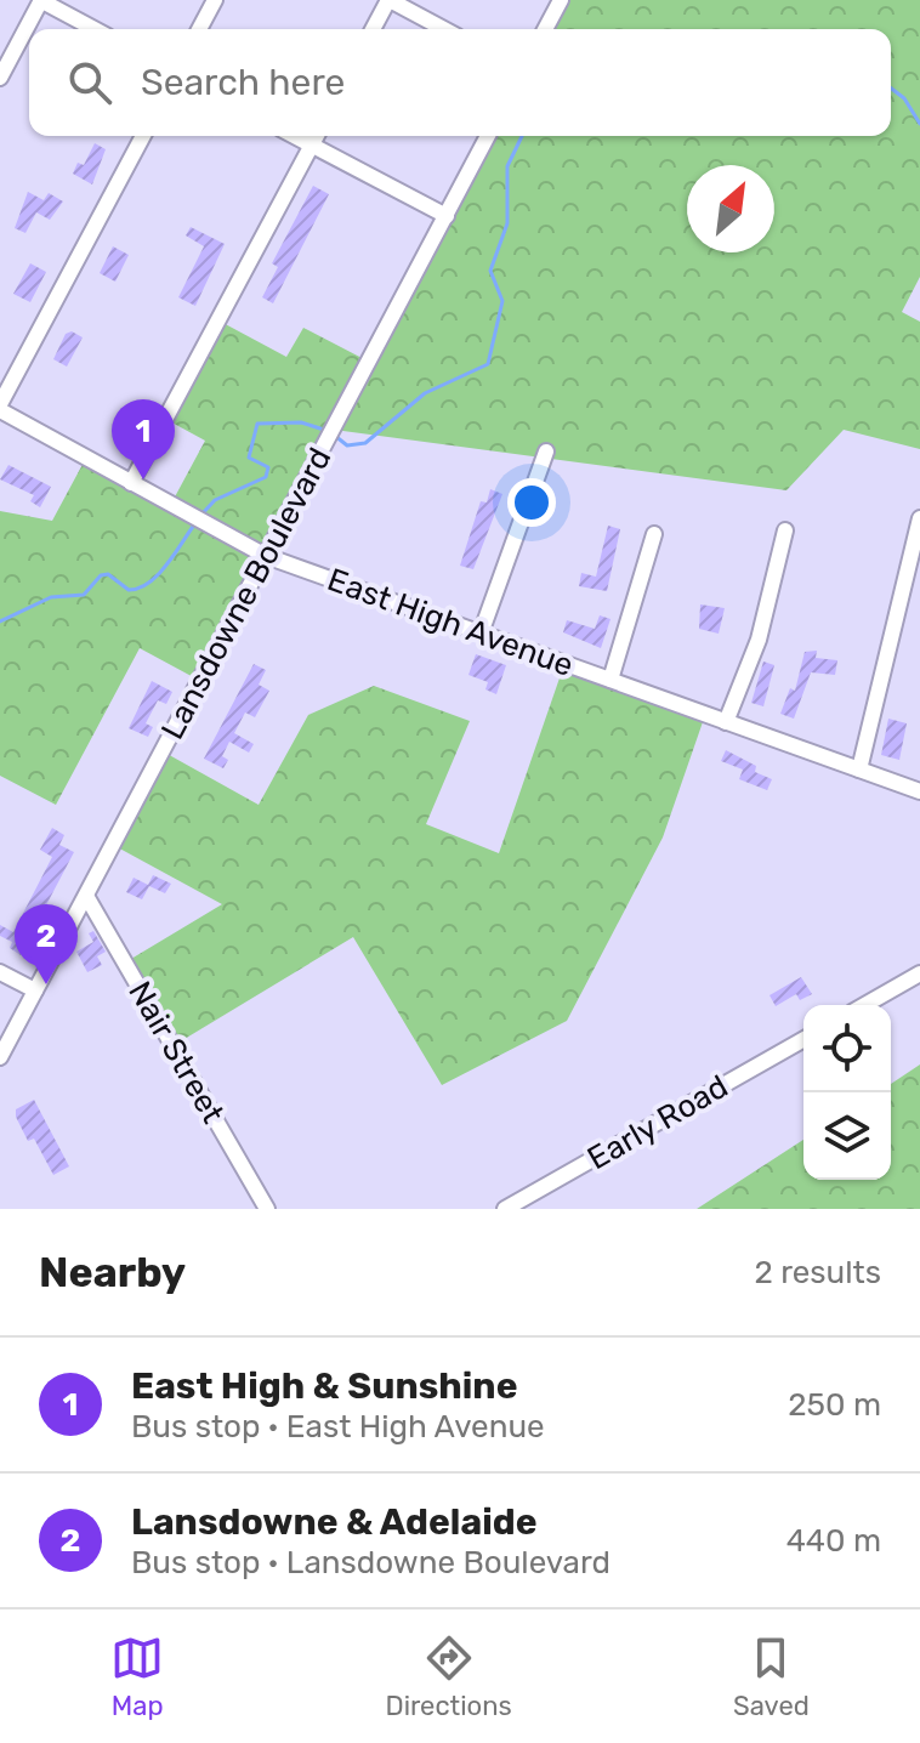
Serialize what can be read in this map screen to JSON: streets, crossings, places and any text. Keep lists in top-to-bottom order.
{
  "streets": {
    "street": [
      "Lansdowne Boulevard",
      "East High Avenue",
      "Nair Street",
      "Early Road"
    ]
  },
  "crossings": [
    ["Lansdowne Boulevard", "East High Avenue"],
    ["Lansdowne Boulevard", "Nair Street"]
  ],
  "north": "top right",
  "page": {
    "search": "Search here",
    "pins": ["1", "2"],
    "heading": ["Nearby", "2 results"],
    "list": [
      {
        "mark": "1",
        "name": "East High & Sunshine",
        "note": "Bus stop · East High Avenue",
        "value": "250 m"
      },
      {
        "mark": "2",
        "name": "Lansdowne & Adelaide",
        "note": "Bus stop · Lansdowne Boulevard",
        "value": "440 m"
      }
    ],
    "nav": ["Map", "Directions", "Saved"]
  }
}
